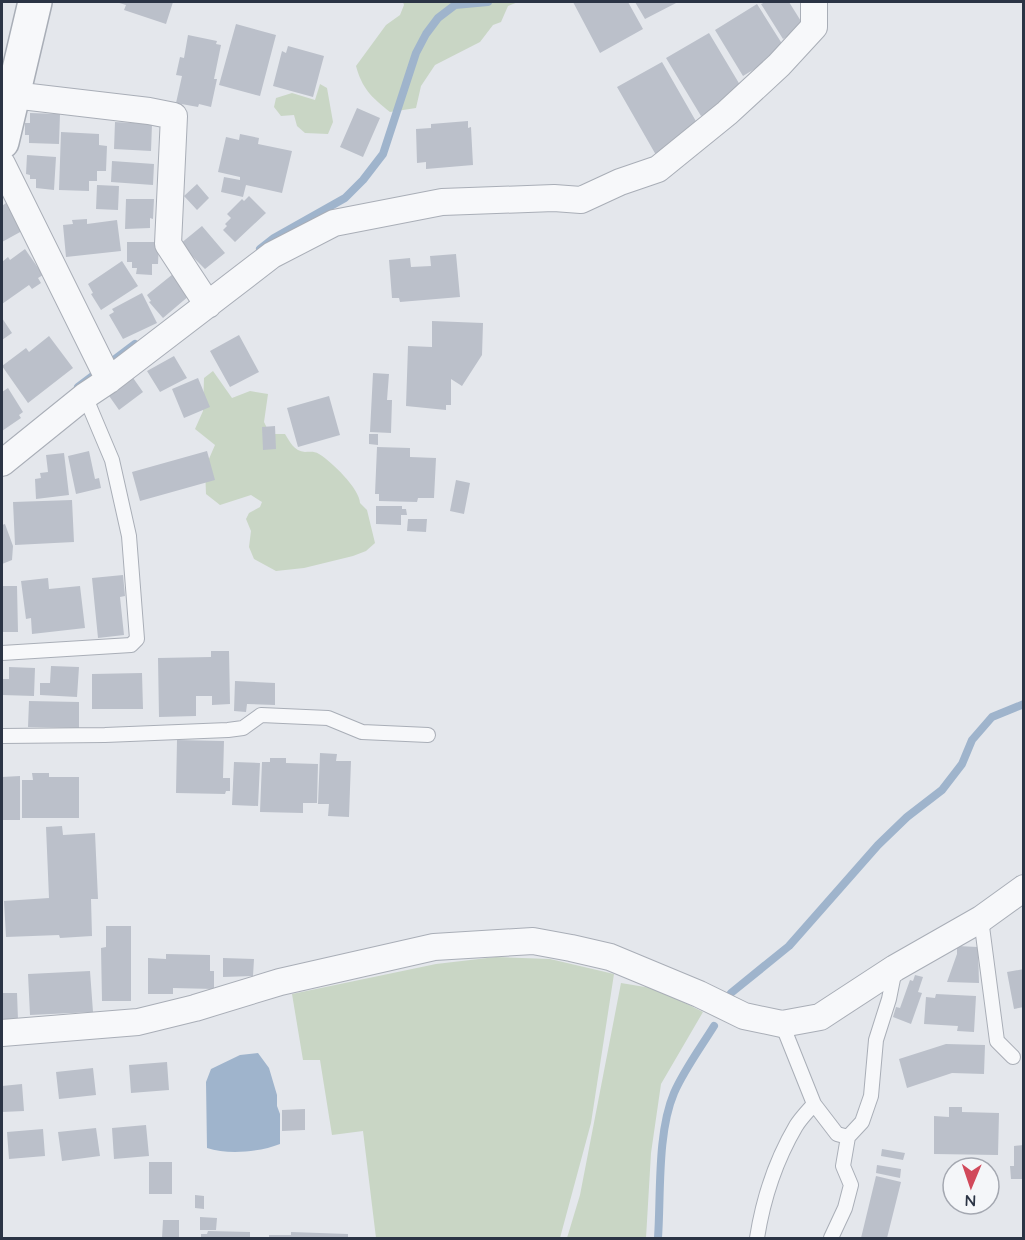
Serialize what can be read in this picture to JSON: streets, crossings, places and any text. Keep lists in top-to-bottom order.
{
  "north": "bottom"
}
